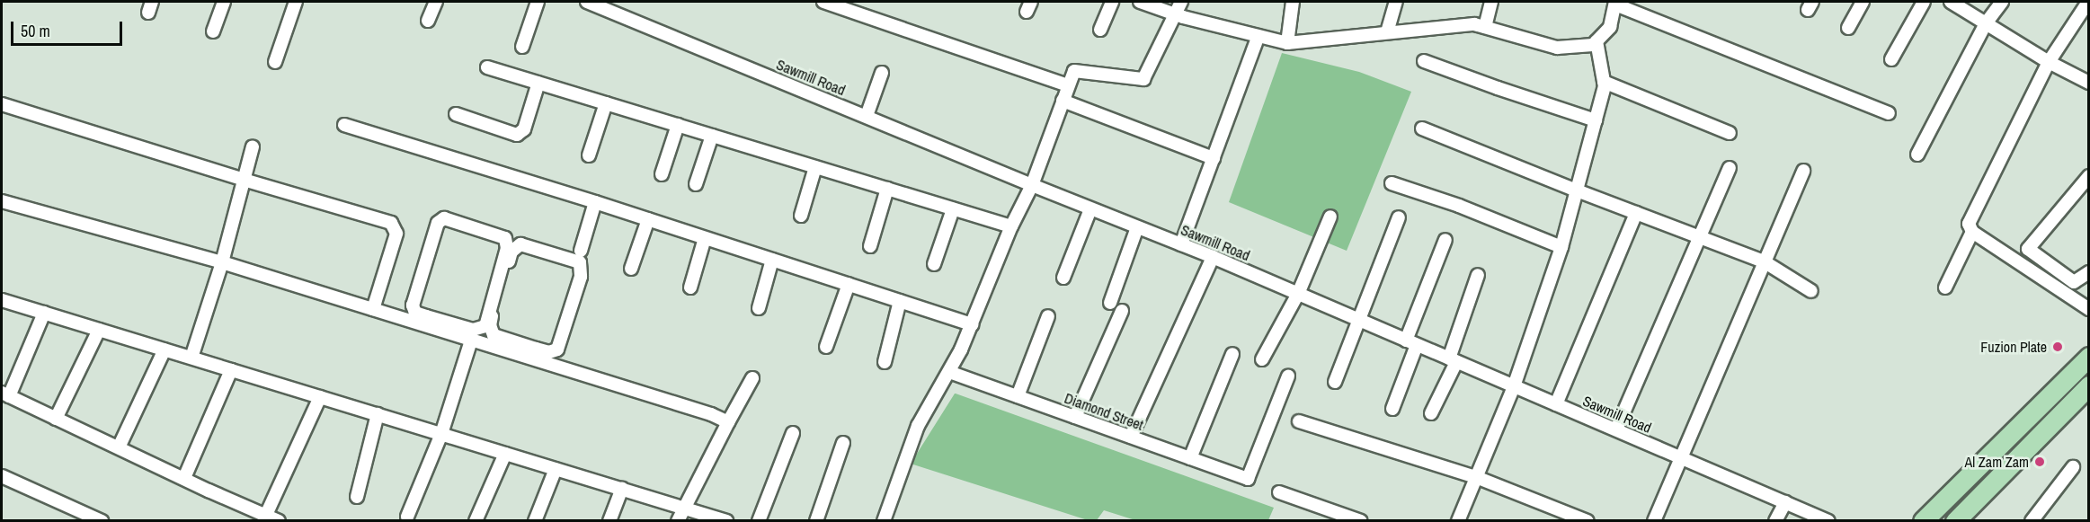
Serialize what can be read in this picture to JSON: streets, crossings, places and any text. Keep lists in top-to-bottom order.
{
  "streets": {
    "street": ["Sawmill Road", "Diamond Street"]
  },
  "places": ["Fuzion Plate", "Al Zam Zam"],
  "scale_bar": "50 m"
}
